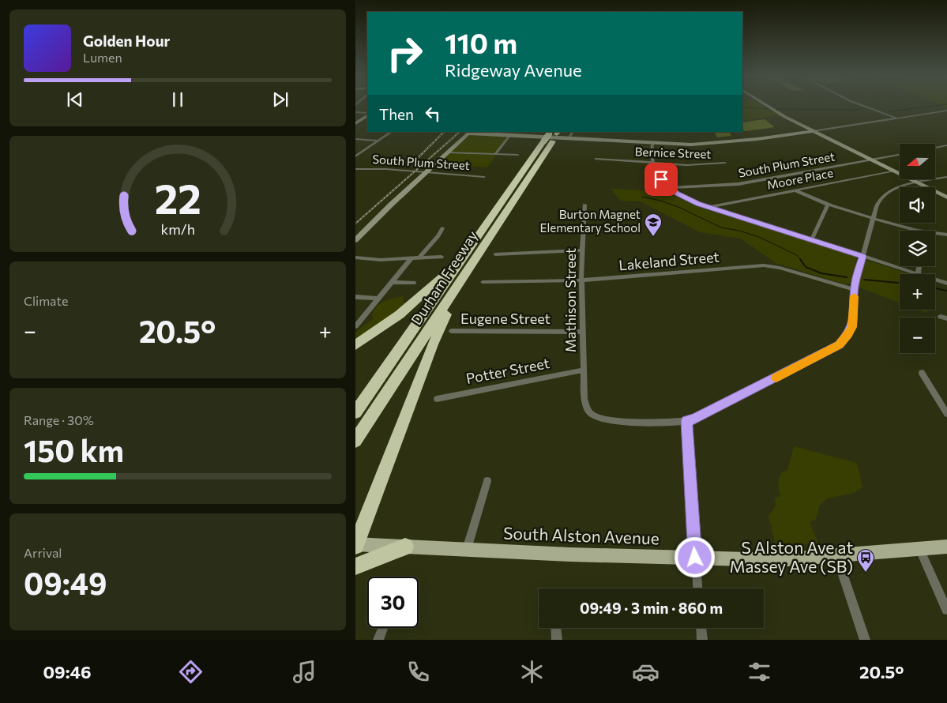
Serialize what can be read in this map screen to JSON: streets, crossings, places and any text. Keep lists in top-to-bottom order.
{
  "streets": {
    "highway": ["Durham Freeway"],
    "main road": ["South Alston Avenue"],
    "street": [
      "Bernice Street",
      "South Plum Street",
      "Moore Place",
      "Lakeland Street",
      "Mathison Street",
      "Eugene Street",
      "Potter Street"
    ]
  },
  "crossings": [
    ["Lakeland Street", "Mathison Street"],
    ["Mathison Street", "Eugene Street"],
    ["Mathison Street", "Potter Street"]
  ],
  "places": {
    "school or university": ["Burton Magnet Elementary School"],
    "bus stop": ["S Alston Ave at Massey Ave (SB)"]
  },
  "north": "left",
  "page": {
    "turn": ["110 m", "Ridgeway Avenue"],
    "song": ["Golden Hour", "Lumen"],
    "then": "Then",
    "map_buttons": ["+", "−"],
    "tile": [
      "Climate",
      ["Range · 30%", "150 km"],
      ["Arrival", "09:49"]
    ],
    "heat": ["−", "20.5°", "+"],
    "limit": "30",
    "trip": "09:49 · 3 min · 860 m",
    "tabs": ["09:46", "20.5°"],
    "gauge": ["22", "km/h"]
  }
}
